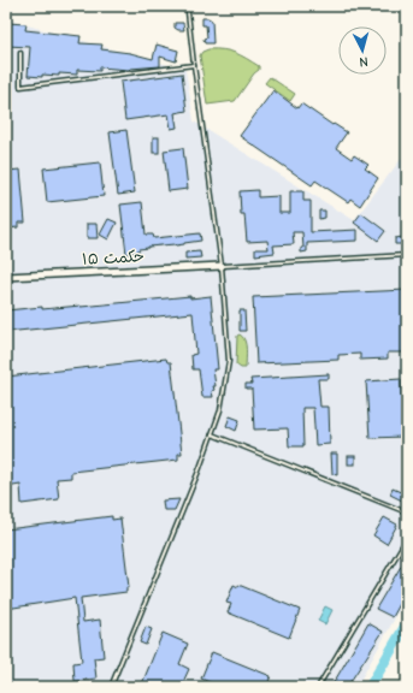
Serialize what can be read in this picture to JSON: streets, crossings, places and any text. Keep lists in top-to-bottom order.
{
  "streets": {
    "street": ["حکمت ۱۵"]
  },
  "north": "bottom"
}
